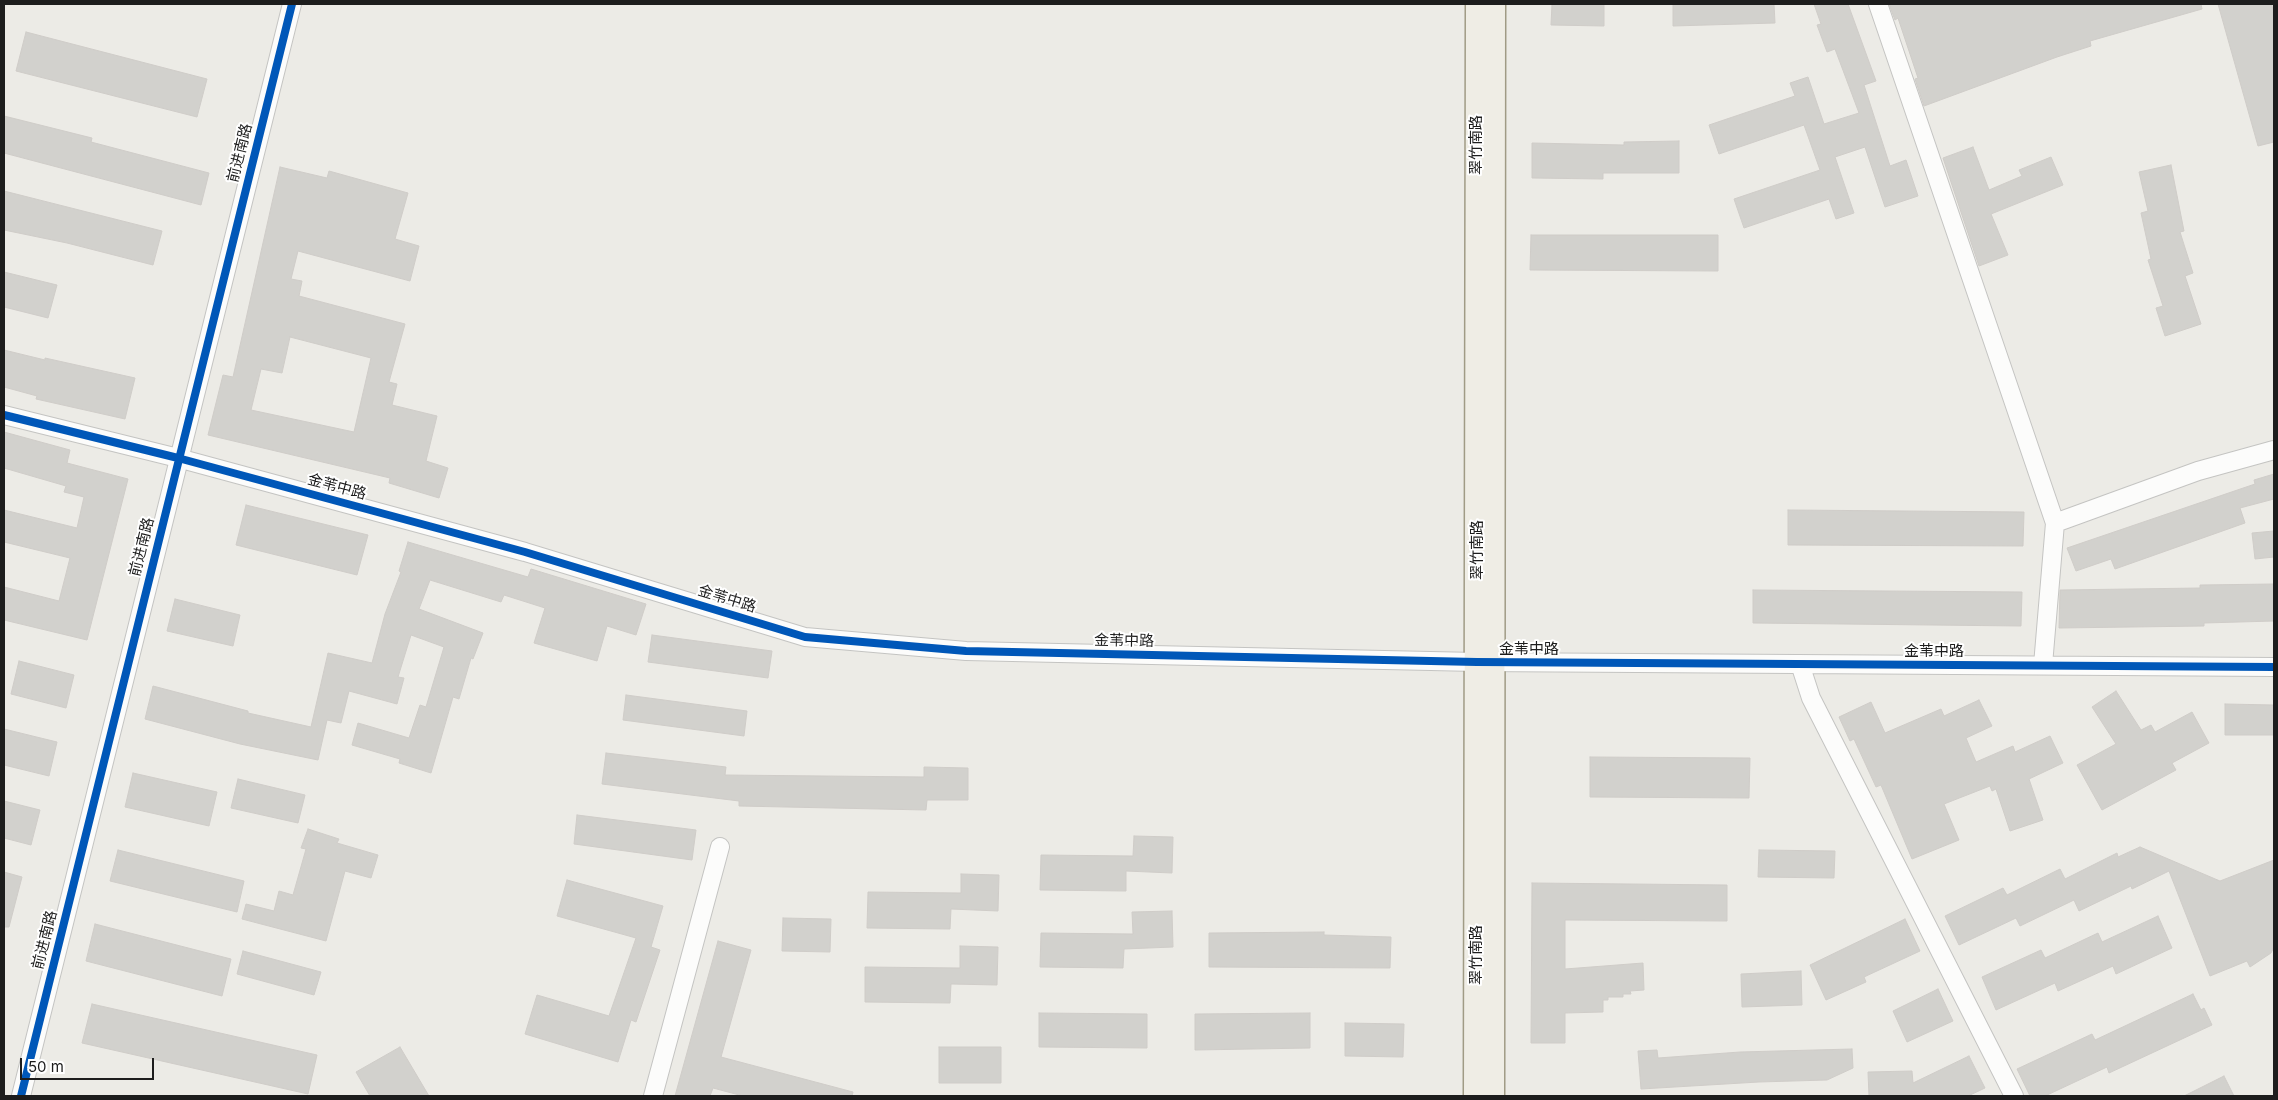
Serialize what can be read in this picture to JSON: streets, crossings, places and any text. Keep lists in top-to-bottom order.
{
  "streets": {
    "main road": ["翠竹南路"],
    "street": ["前进南路", "金苇中路"]
  },
  "crossings": [
    ["翠竹南路", "金苇中路"],
    ["前进南路", "金苇中路"]
  ],
  "scale_bar": "50 m"
}
